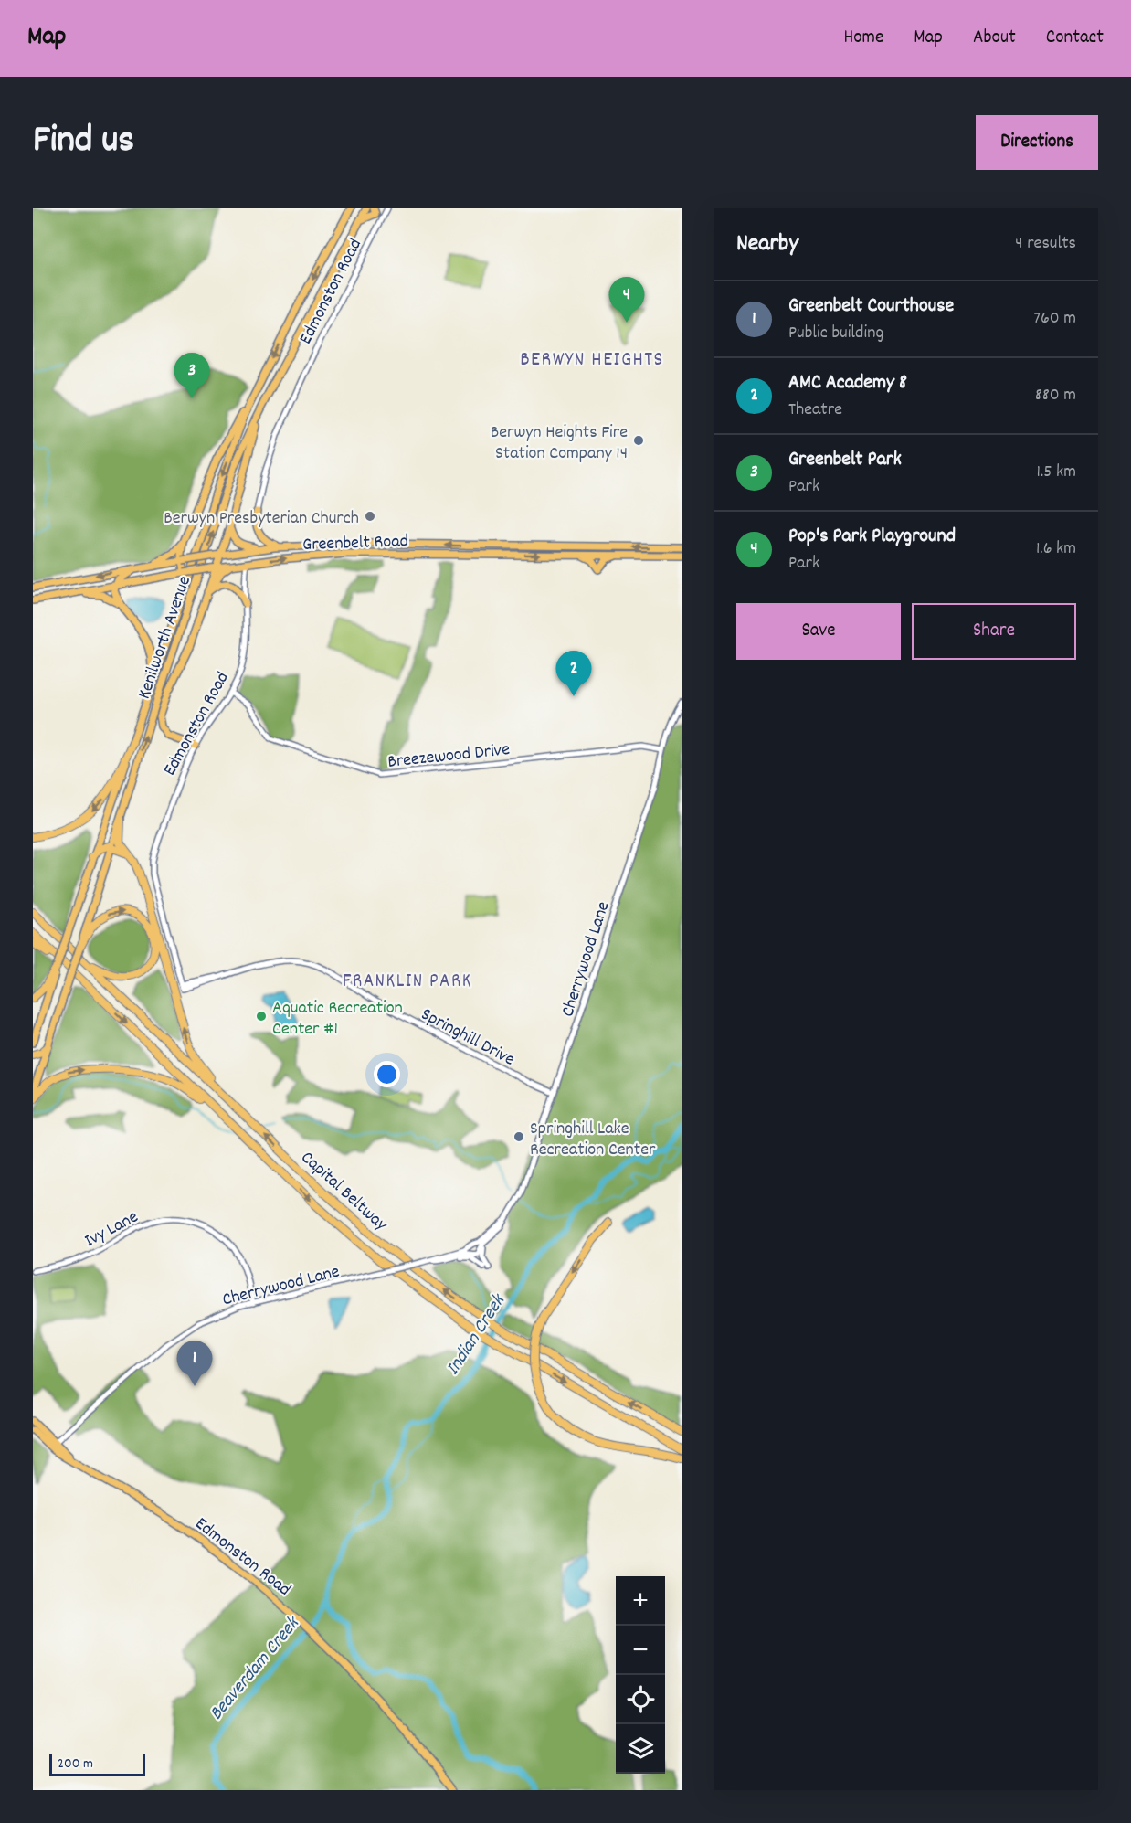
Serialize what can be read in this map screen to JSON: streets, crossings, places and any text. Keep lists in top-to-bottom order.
{
  "streets": {
    "highway": ["Capital Beltway"],
    "main road": ["Edmonston Road", "Greenbelt Road", "Kenilworth Avenue"],
    "street": [
      "Breezewood Drive",
      "Cherrywood Lane",
      "Springhill Drive",
      "Ivy Lane"
    ]
  },
  "crossings": [
    ["Edmonston Road", "Greenbelt Road"],
    ["Edmonston Road", "Breezewood Drive"],
    ["Edmonston Road", "Cherrywood Lane"],
    ["Edmonston Road", "Springhill Drive"],
    ["Breezewood Drive", "Cherrywood Lane"],
    ["Cherrywood Lane", "Springhill Drive"],
    ["Cherrywood Lane", "Ivy Lane"]
  ],
  "districts": ["BERWYN HEIGHTS", "FRANKLIN PARK"],
  "water": ["Indian Creek", "Beaverdam Creek"],
  "places": [
    "Berwyn Heights Fire Station Company 14",
    "Berwyn Presbyterian Church",
    "Aquatic Recreation Center #1",
    "Springhill Lake Recreation Center"
  ],
  "scale_bar": "200 m",
  "page": {
    "header": "Map",
    "nav": [
      "Home",
      "Map",
      "About",
      "Contact"
    ],
    "title": "Find us",
    "buttons": [
      "Directions",
      ["Save", "Share"]
    ],
    "heading": ["Nearby", "4 results"],
    "pins": [
      "4",
      "3",
      "2",
      "1"
    ],
    "list": [
      {
        "mark": "1",
        "name": "Greenbelt Courthouse",
        "note": "Public building",
        "value": "760 m"
      },
      {
        "mark": "2",
        "name": "AMC Academy 8",
        "note": "Theatre",
        "value": "880 m"
      },
      {
        "mark": "3",
        "name": "Greenbelt Park",
        "note": "Park",
        "value": "1.5 km"
      },
      {
        "mark": "4",
        "name": "Pop's Park Playground",
        "note": "Park",
        "value": "1.6 km"
      }
    ],
    "map_buttons": ["+", "−"],
    "scale": "200 m"
  }
}
